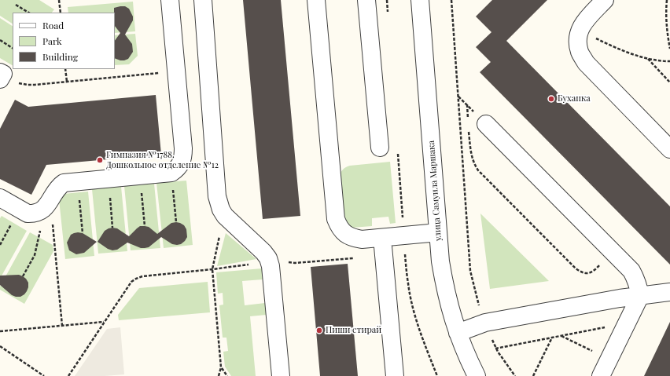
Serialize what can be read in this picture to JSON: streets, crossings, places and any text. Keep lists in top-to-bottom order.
{
  "streets": {
    "street": ["улица Самуила Маршака"]
  },
  "places": ["Буханка", "Гимназия №1788. Дошкольное отделение №12", "Пиши стирай"],
  "legend": ["Road", "Park", "Building"]
}
